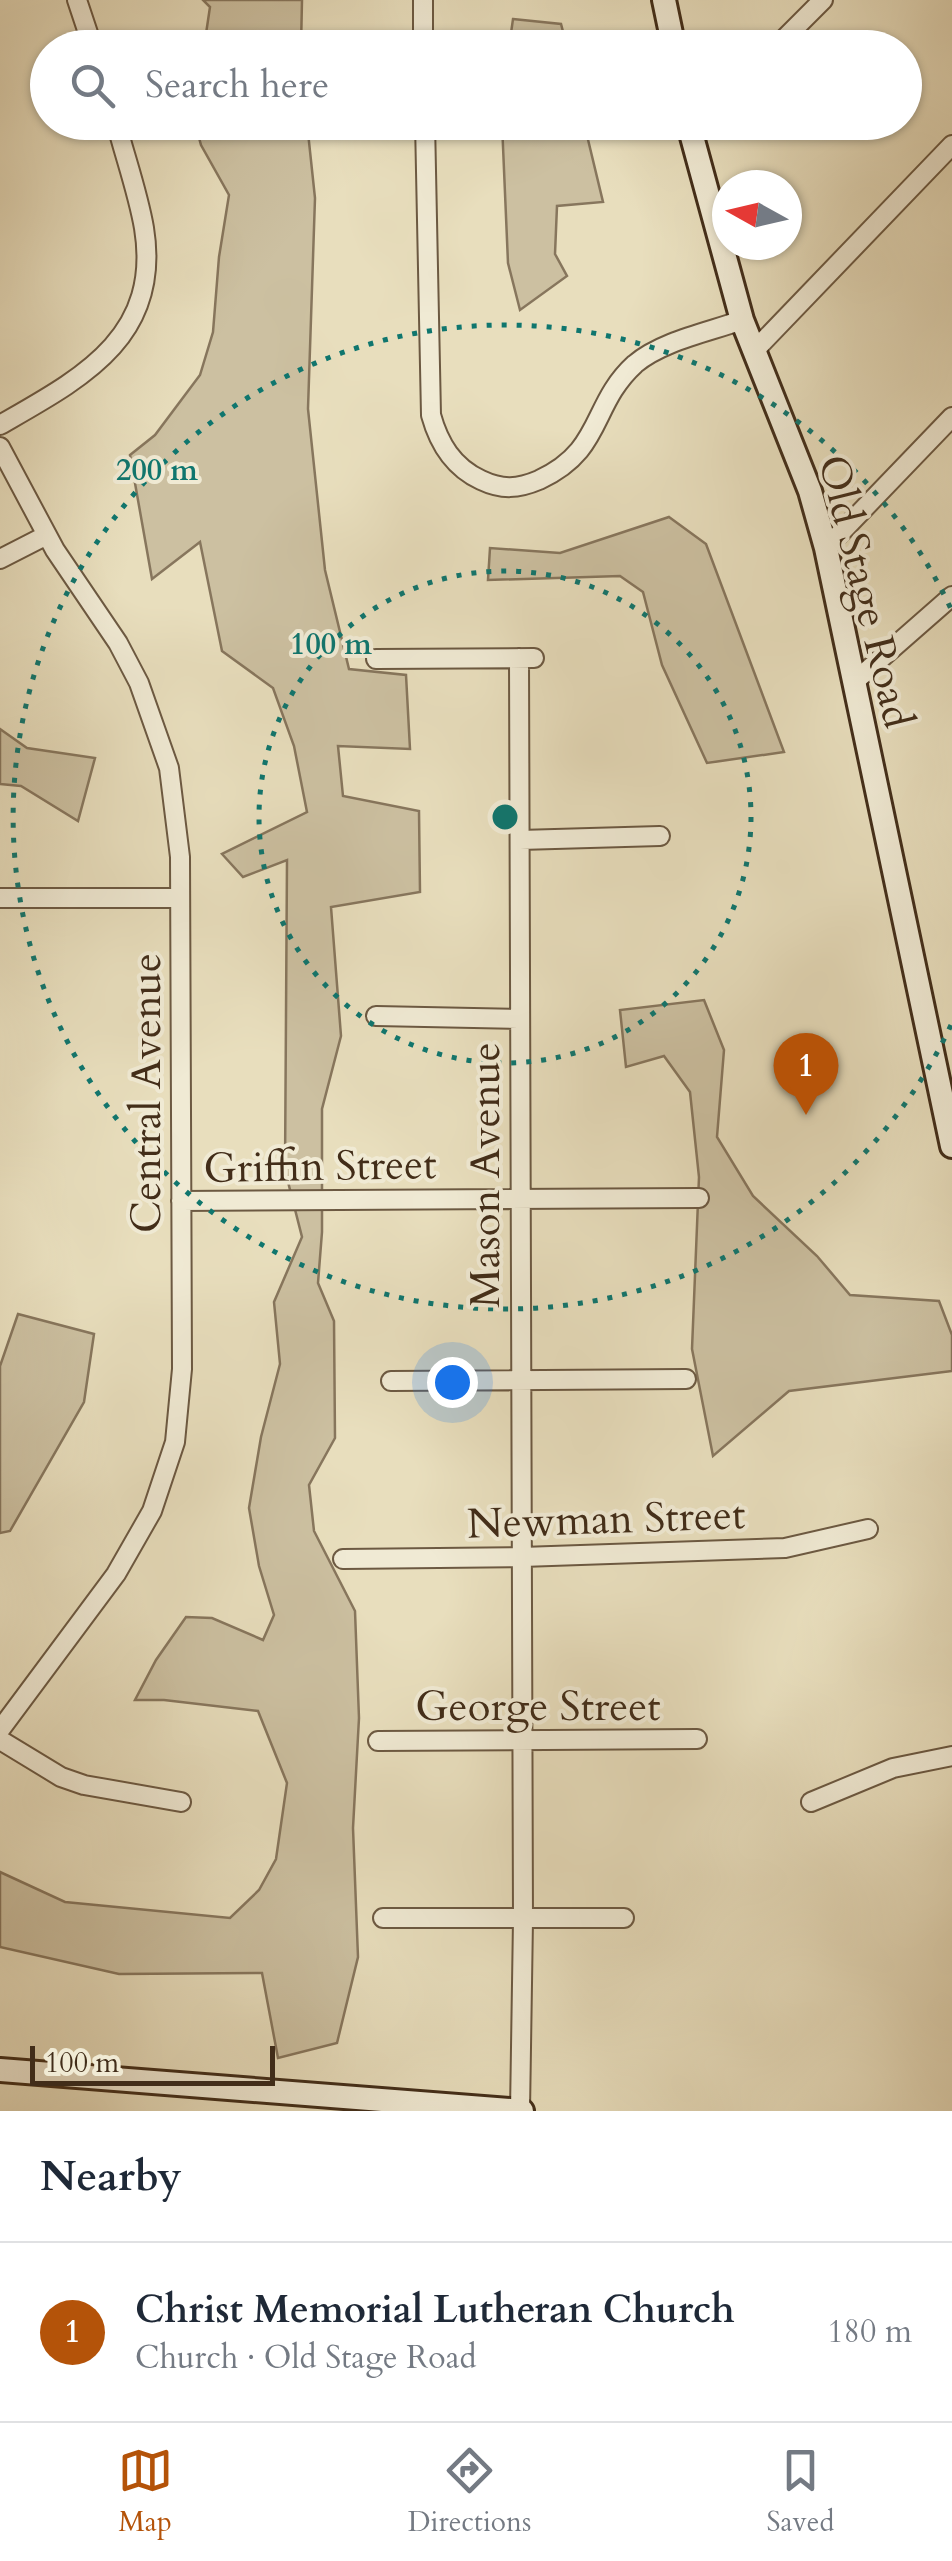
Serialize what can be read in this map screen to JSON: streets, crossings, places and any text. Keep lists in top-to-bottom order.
{
  "streets": {
    "street": [
      "Old Stage Road",
      "Central Avenue",
      "Griffin Street",
      "Mason Avenue",
      "Newman Street",
      "George Street"
    ]
  },
  "crossings": [
    ["Central Avenue", "Griffin Street"],
    ["Griffin Street", "Mason Avenue"],
    ["Mason Avenue", "Newman Street"],
    ["Mason Avenue", "George Street"]
  ],
  "scale_bar": "100 m",
  "north": "left",
  "page": {
    "search": "Search here",
    "pins": "1",
    "scale": "100 m",
    "heading": "Nearby",
    "list": [
      {
        "mark": "1",
        "name": "Christ Memorial Lutheran Church",
        "note": "Church · Old Stage Road",
        "value": "180 m"
      }
    ],
    "nav": ["Map", "Directions", "Saved"]
  },
  "rings": ["200 m", "100 m"]
}
